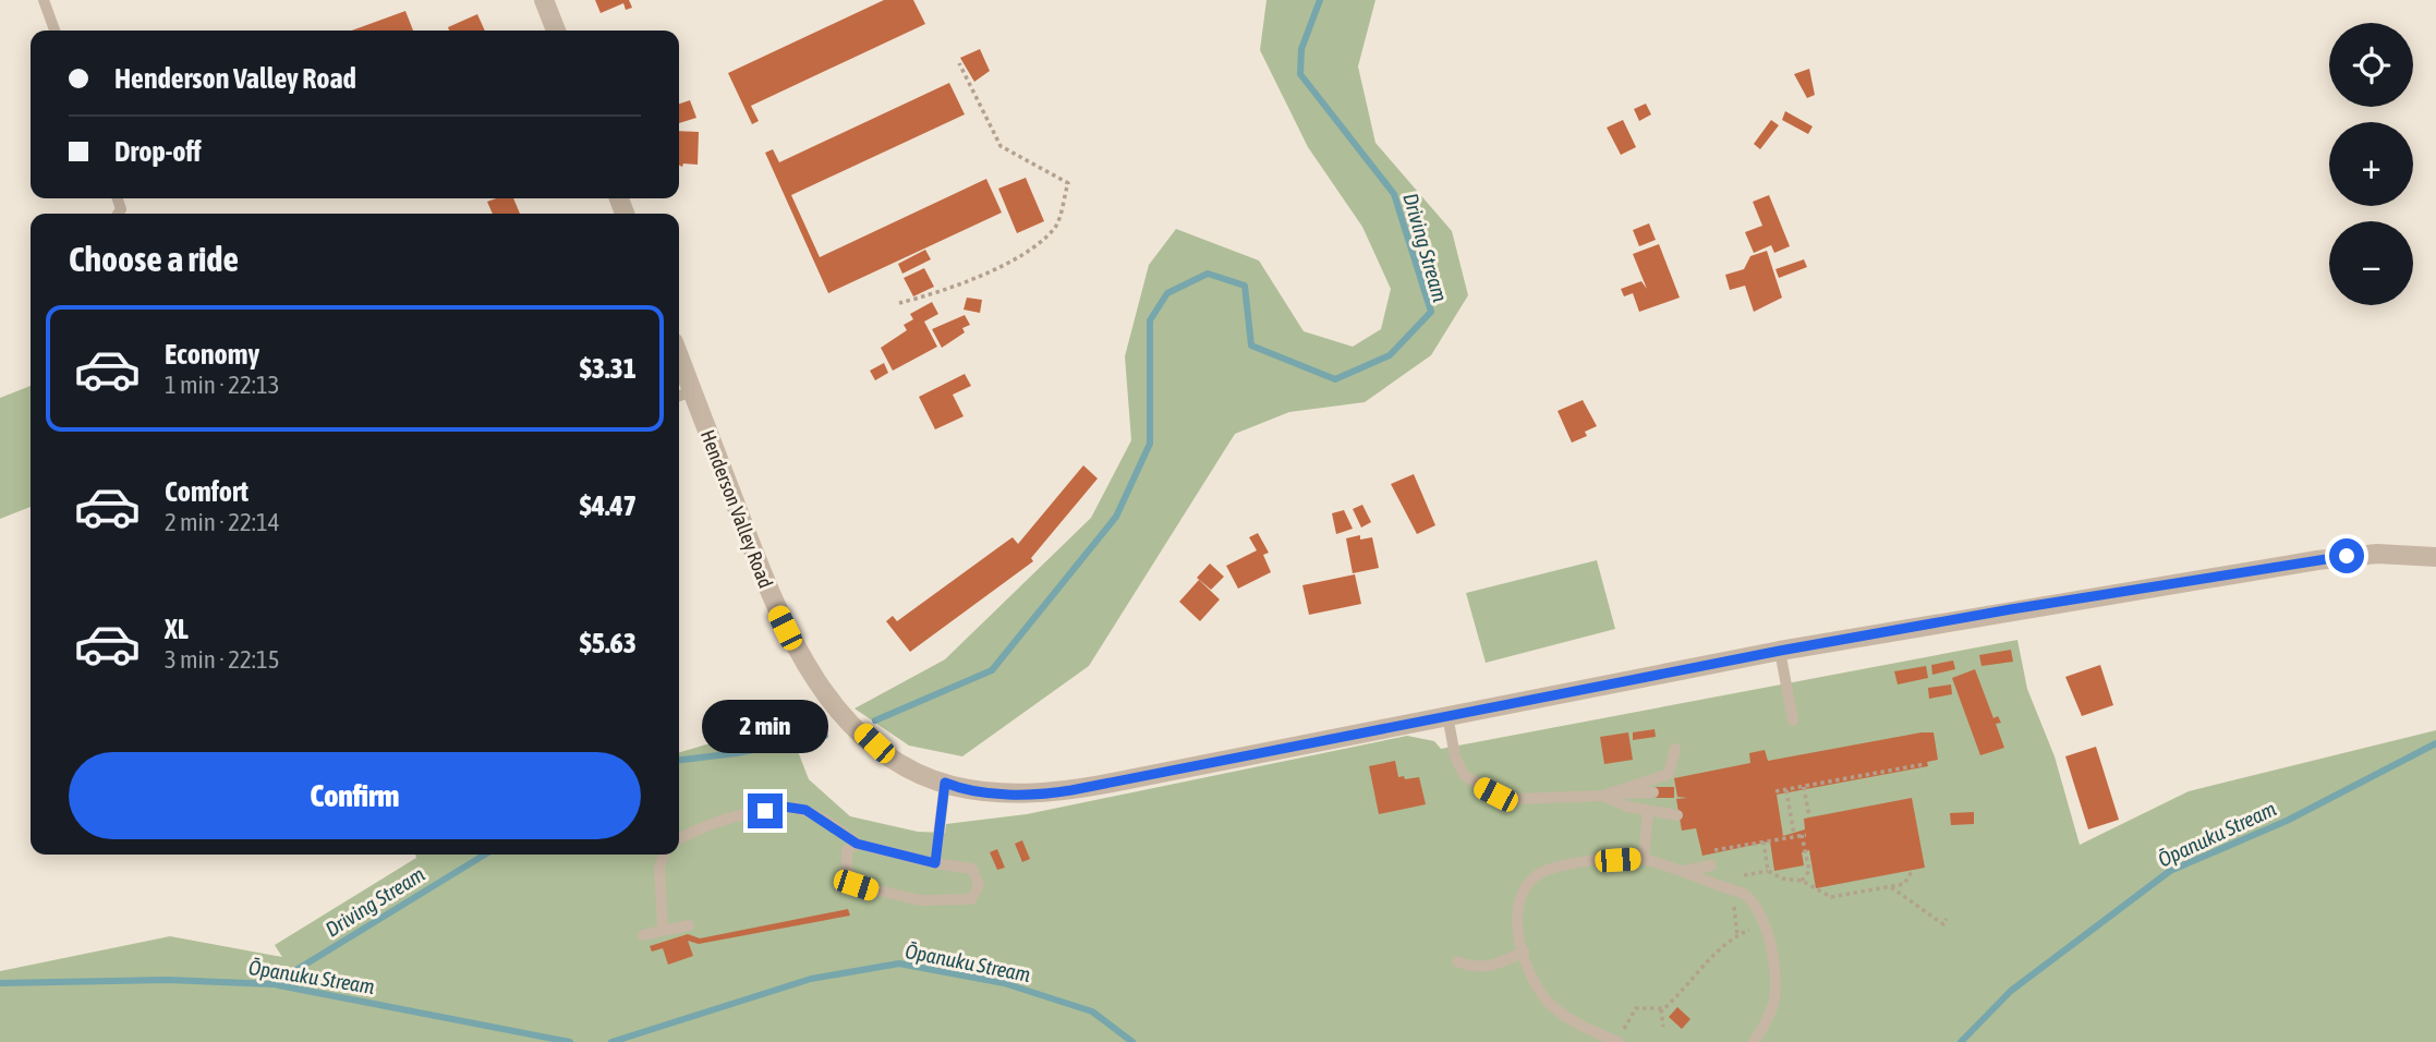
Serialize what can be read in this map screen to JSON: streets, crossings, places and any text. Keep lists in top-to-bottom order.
{
  "streets": {
    "street": ["Henderson Valley Road"]
  },
  "water": ["Driving Stream", "Ōpanuku Stream"],
  "page": {
    "map_buttons": ["+", "−"],
    "banner": ["Henderson Valley Road", "Drop-off"],
    "heading": "Choose a ride",
    "list": [
      {
        "name": "Economy",
        "note": "1 min · 22:13",
        "value": "$3.31"
      },
      {
        "name": "Comfort",
        "note": "2 min · 22:14",
        "value": "$4.47"
      },
      {
        "name": "XL",
        "note": "3 min · 22:15",
        "value": "$5.63"
      }
    ],
    "bubble": "2 min",
    "buttons": "Confirm"
  }
}
